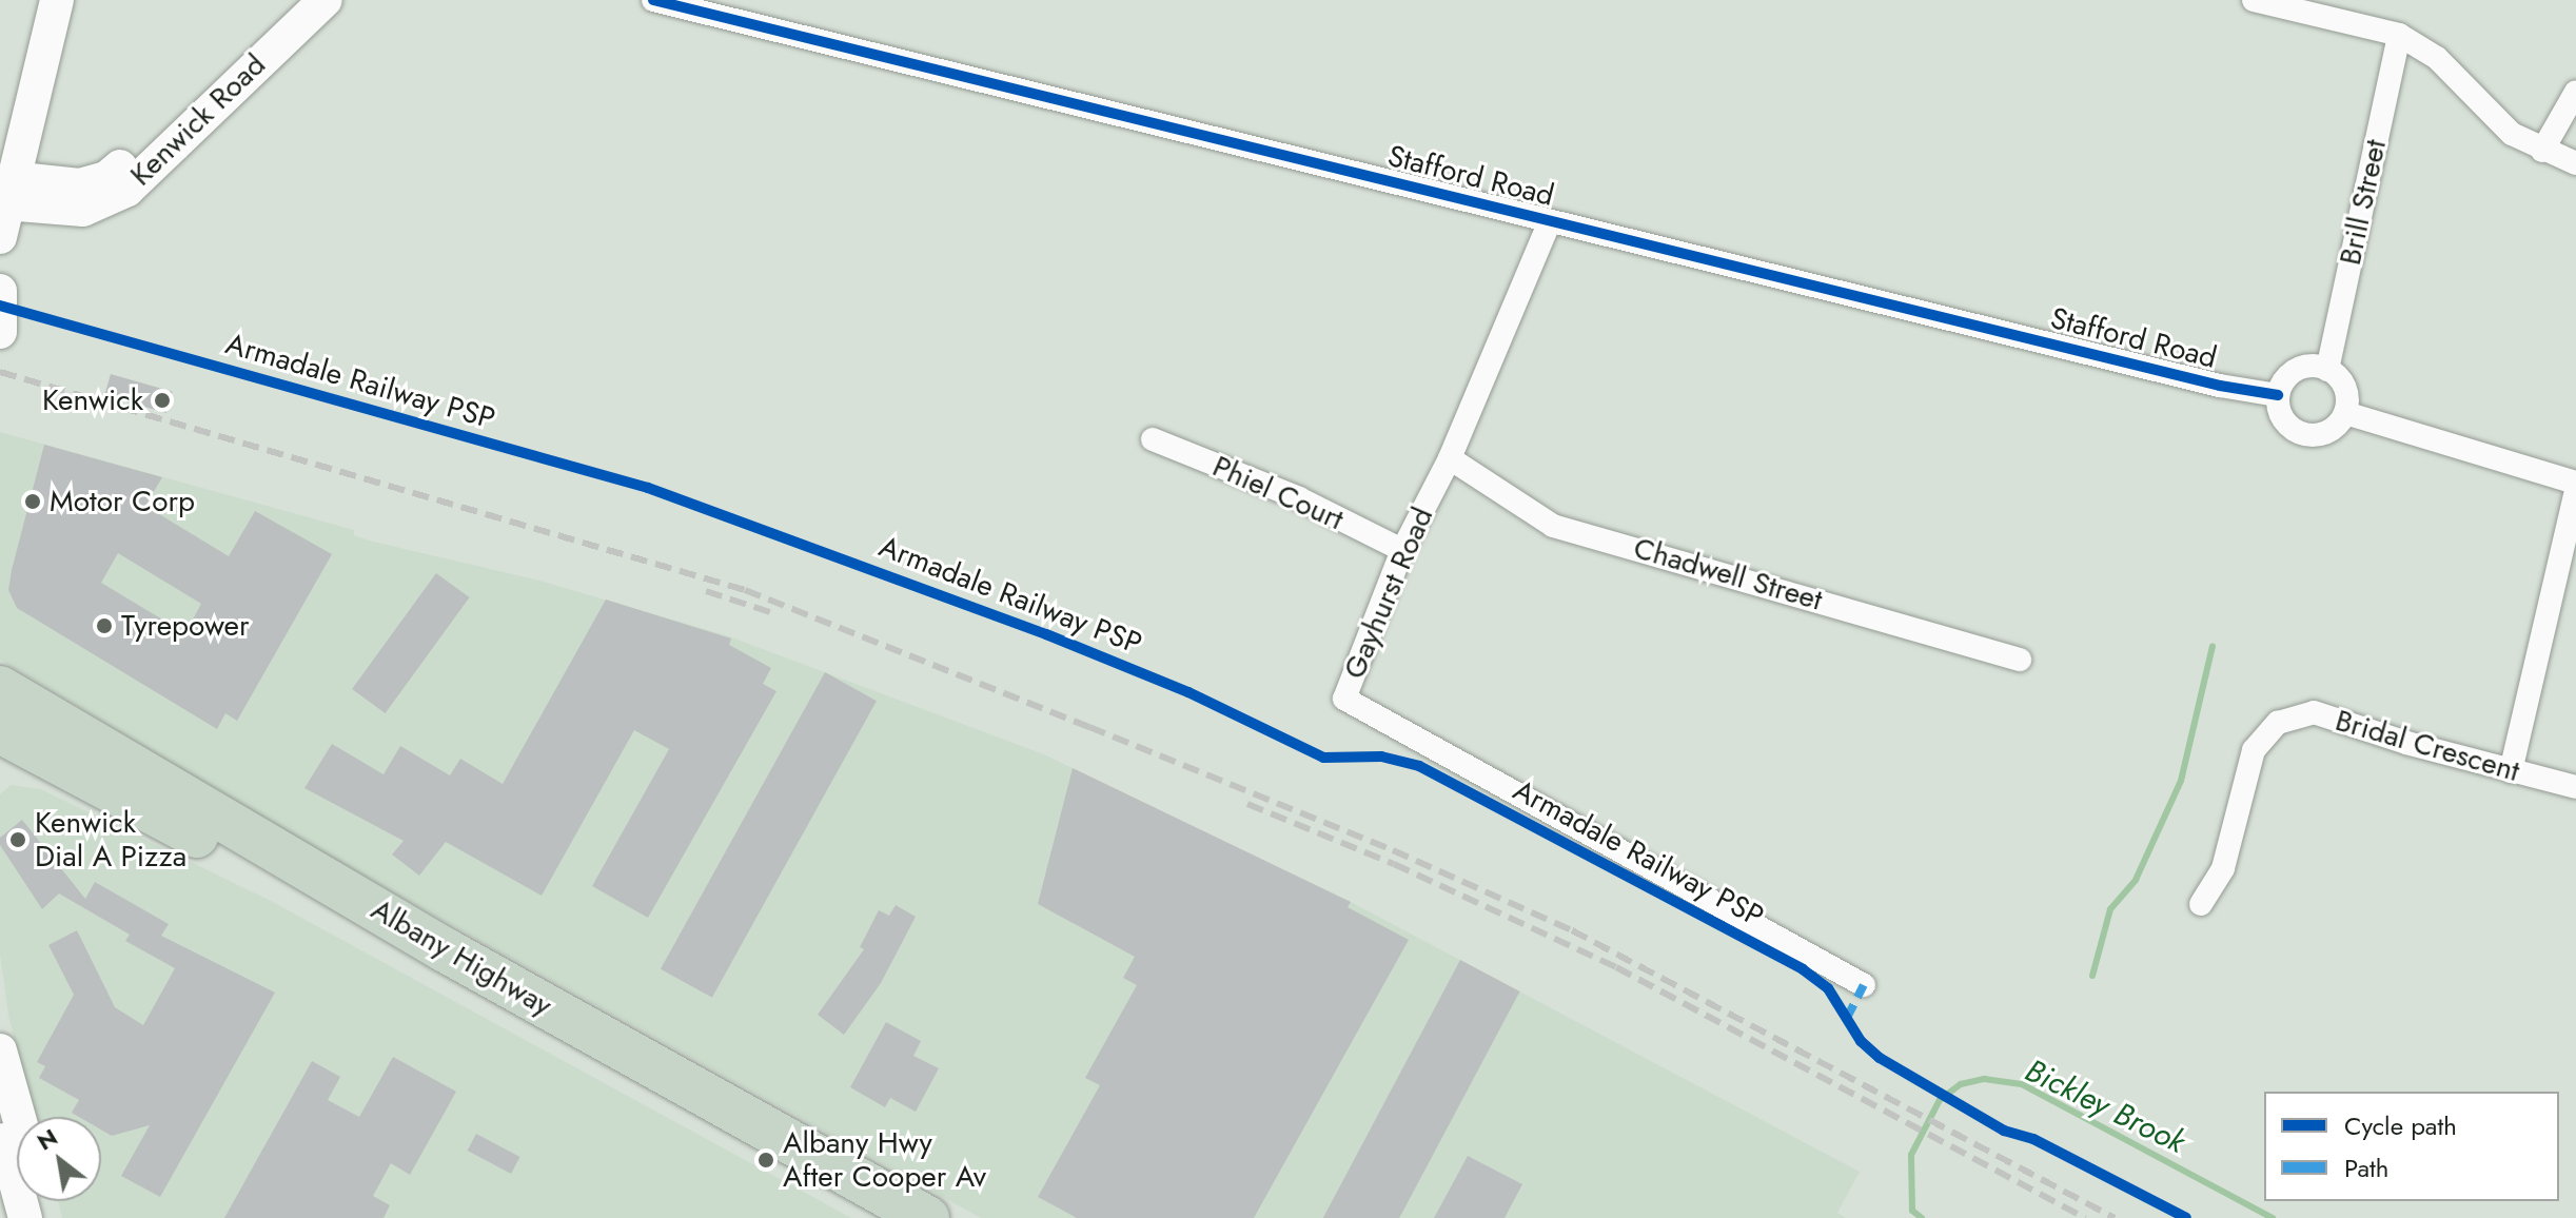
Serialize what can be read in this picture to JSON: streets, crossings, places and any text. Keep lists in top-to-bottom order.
{
  "streets": {
    "highway": ["Albany Highway"],
    "main road": ["Kenwick Road"],
    "street": [
      "Stafford Road",
      "Brill Street",
      "Phiel Court",
      "Chadwell Street",
      "Gayhurst Road",
      "Bridal Crescent"
    ],
    "cycle path": ["Armadale Railway PSP"]
  },
  "crossings": [
    ["Stafford Road", "Brill Street"],
    ["Stafford Road", "Gayhurst Road"],
    ["Phiel Court", "Gayhurst Road"],
    ["Chadwell Street", "Gayhurst Road"]
  ],
  "water": ["Bickley Brook"],
  "places": [
    "Kenwick",
    "Motor Corp",
    "Tyrepower",
    "Kenwick Dial A Pizza",
    "Albany Hwy After Cooper Av"
  ],
  "legend": ["Cycle path", "Path"],
  "north": "top left"
}
